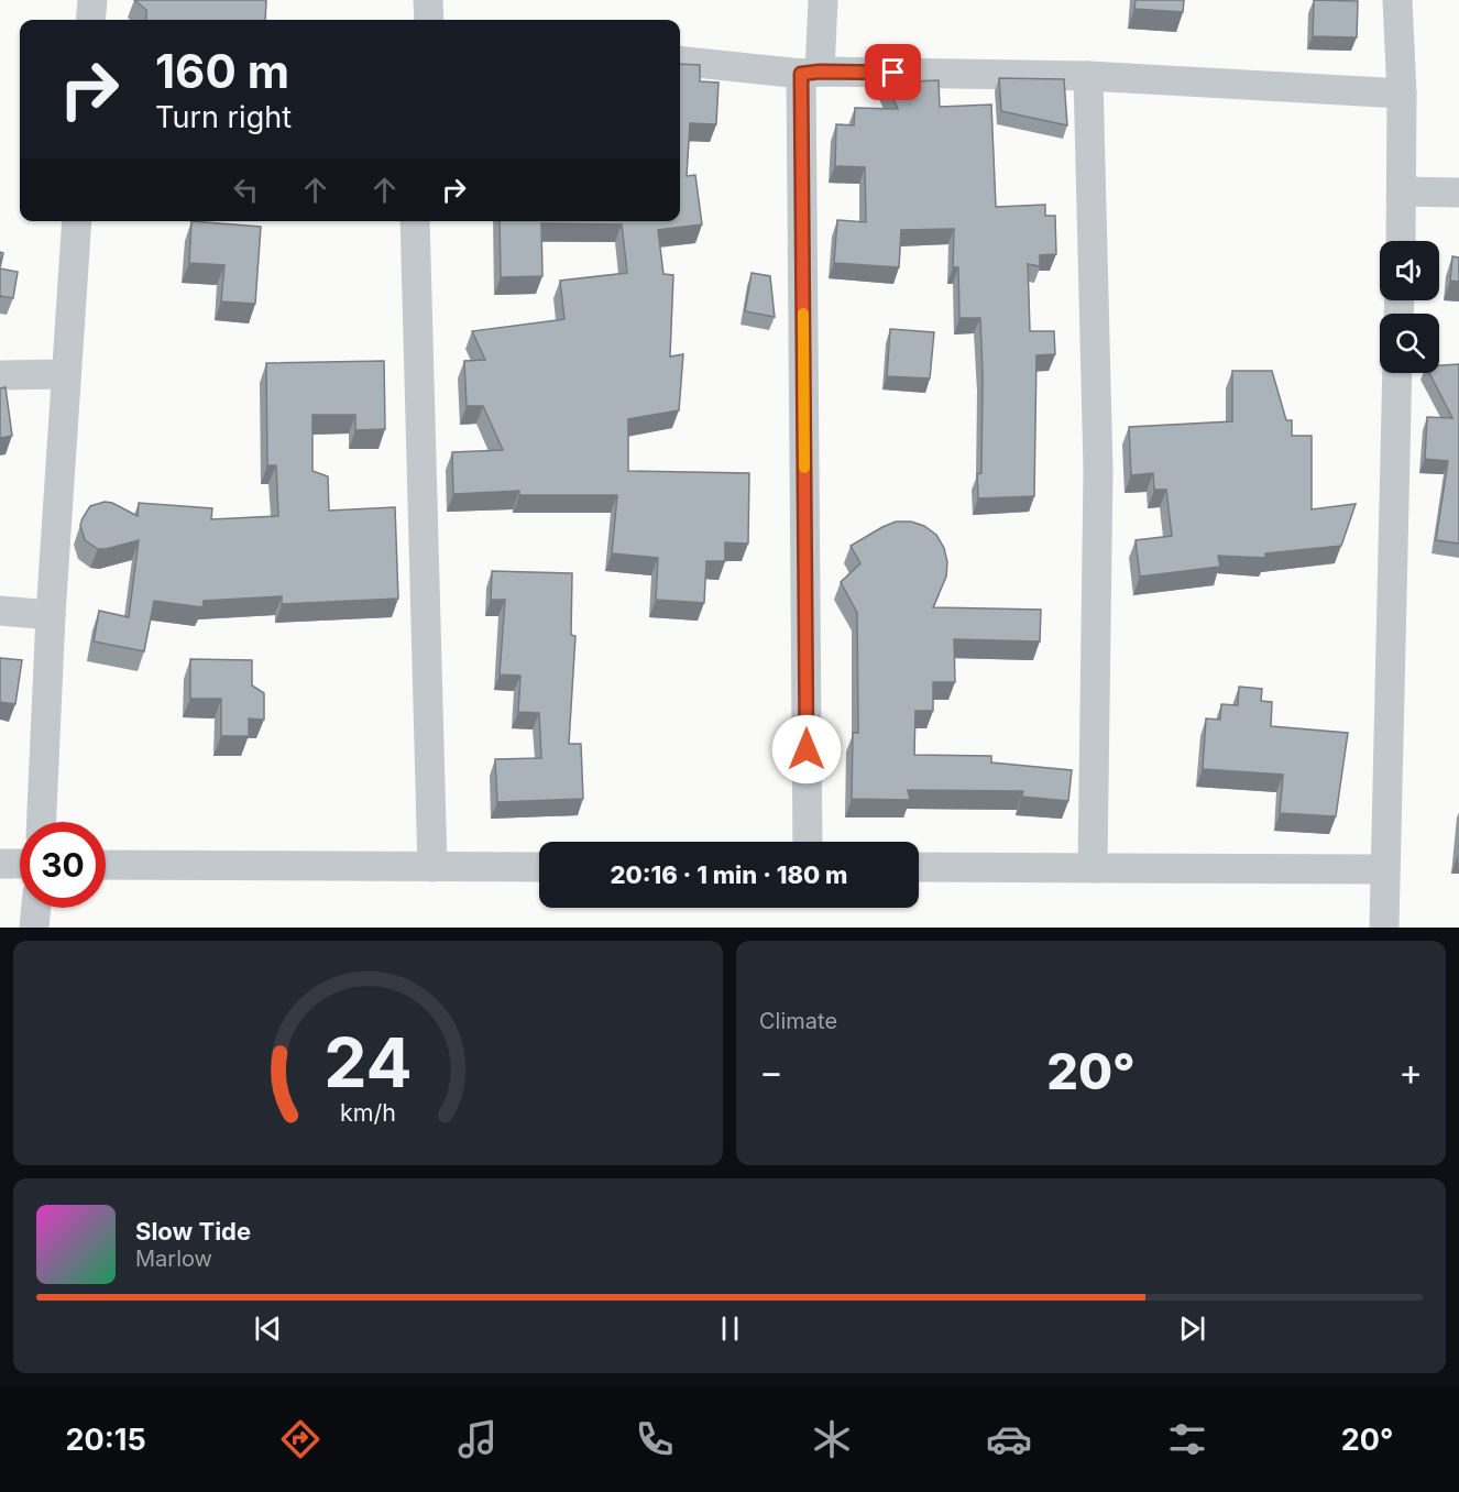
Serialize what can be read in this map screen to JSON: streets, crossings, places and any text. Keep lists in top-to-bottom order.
{
  "page": {
    "turn": ["160 m", "Turn right"],
    "limit": "30",
    "trip": "20:16 · 1 min · 180 m",
    "tile": "Climate",
    "heat": ["−", "20°", "+"],
    "song": ["Slow Tide", "Marlow"],
    "tabs": ["20:15", "20°"],
    "gauge": ["24", "km/h"]
  }
}
